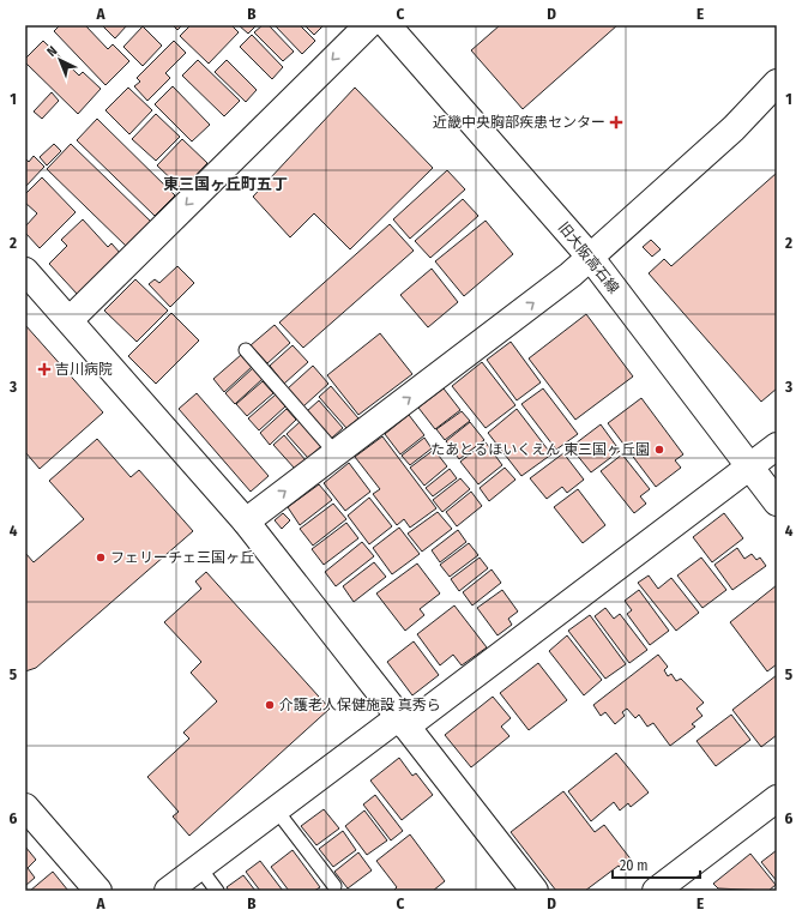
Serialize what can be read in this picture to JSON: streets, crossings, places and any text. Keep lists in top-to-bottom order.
{
  "streets": {
    "street": ["旧大阪高石線"]
  },
  "districts": ["東三国ヶ丘町五丁"],
  "places": {
    "health": ["近畿中央胸部疾患センター", "吉川病院"],
    "other": ["たあとるほいくえん 東三国ヶ丘園", "フェリーチェ三国ヶ丘", "介護老人保健施設 真秀ら"]
  },
  "scale_bar": "20 m",
  "north": "top left",
  "grid": {
    "columns": [
      "A",
      "B",
      "C",
      "D",
      "E"
    ],
    "rows": [
      "1",
      "2",
      "3",
      "4",
      "5",
      "6"
    ]
  }
}
